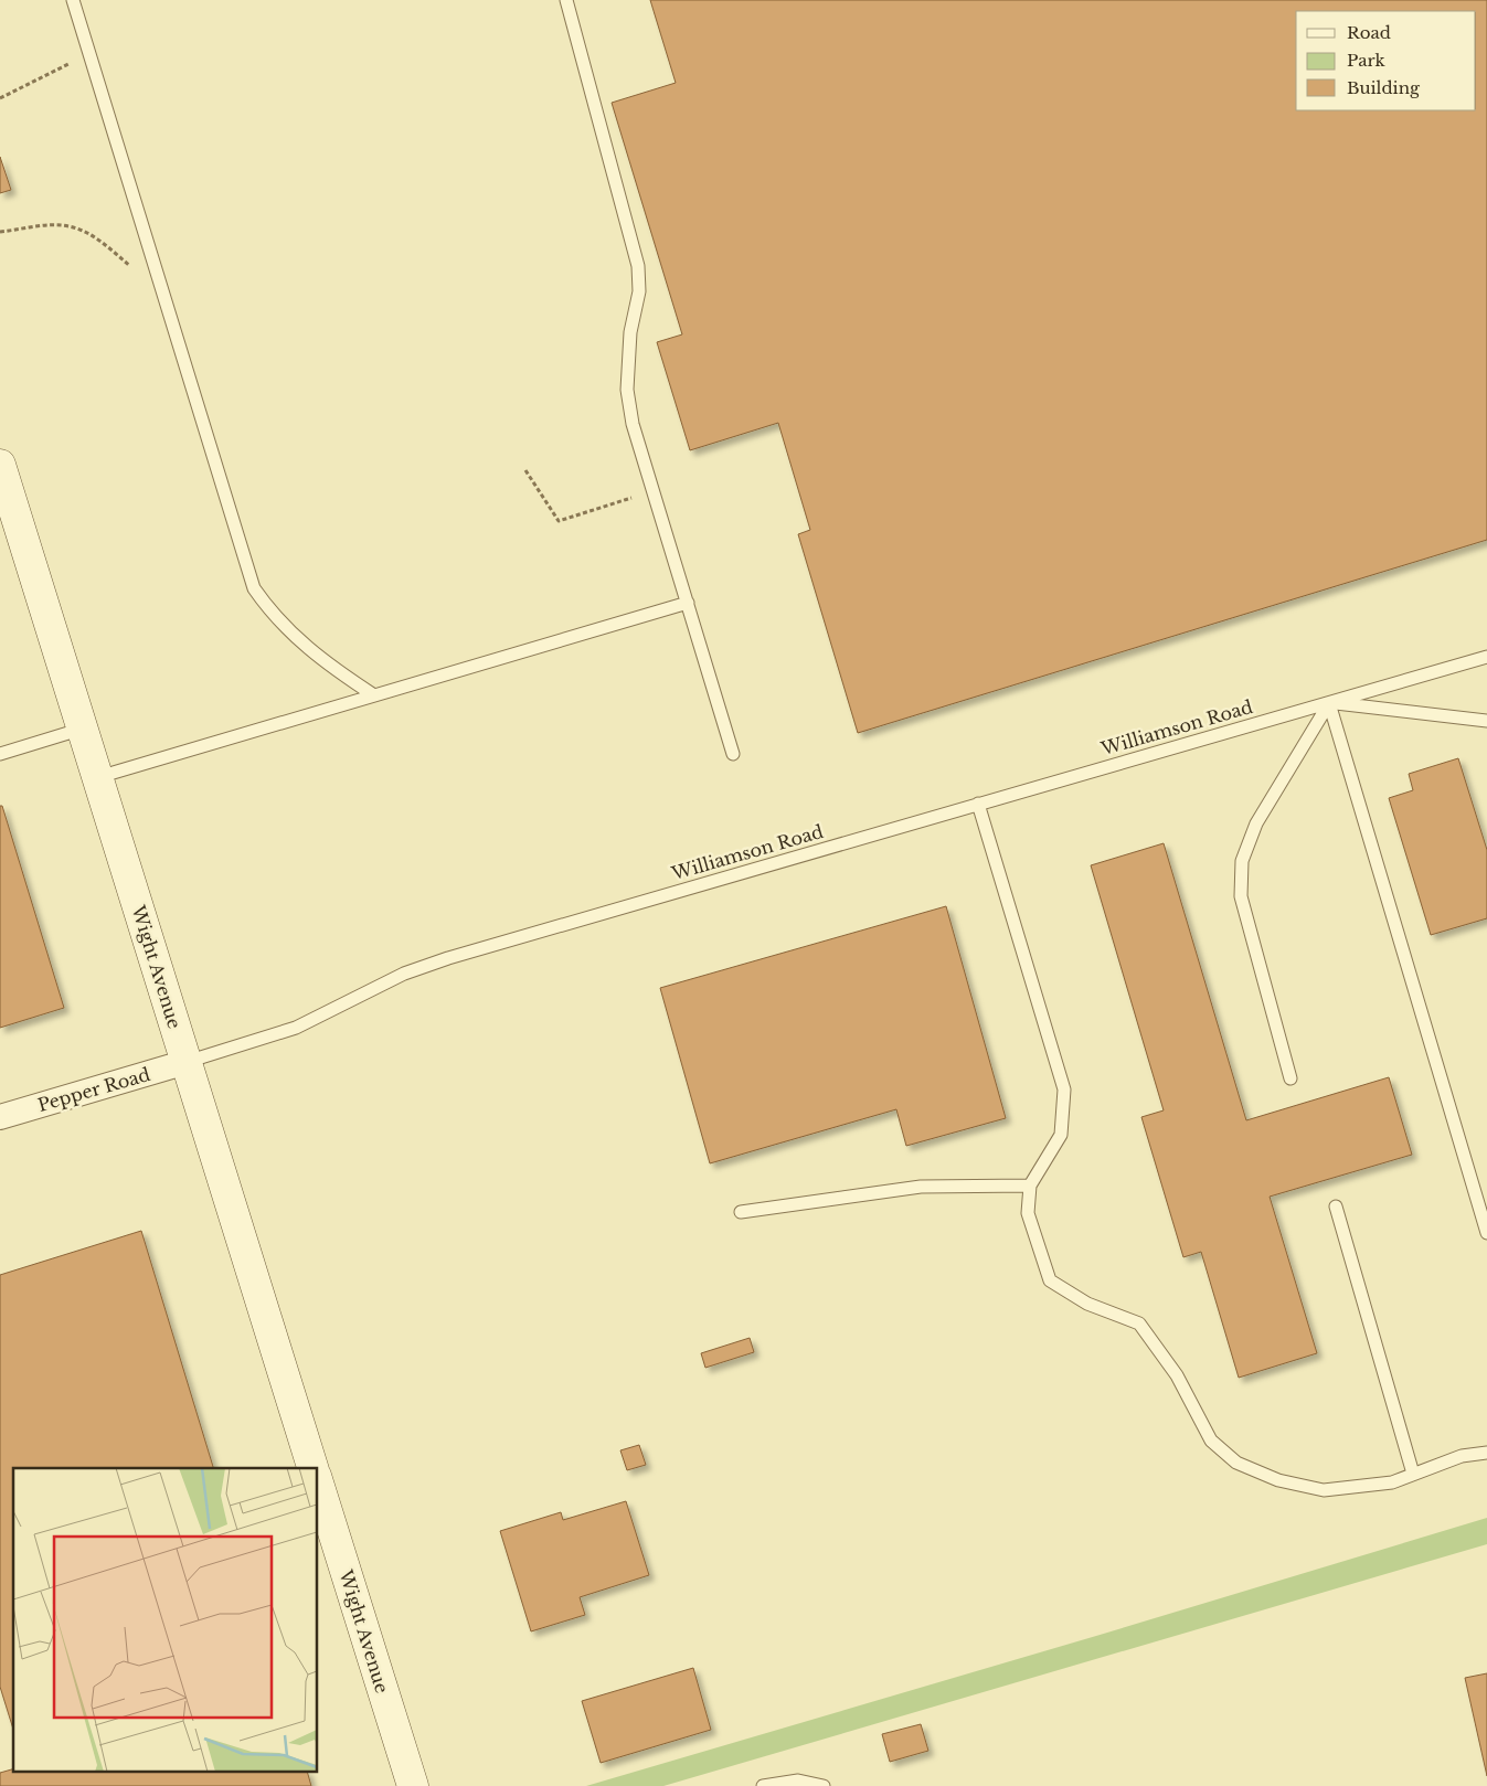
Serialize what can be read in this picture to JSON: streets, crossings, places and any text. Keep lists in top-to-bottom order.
{
  "streets": {
    "street": ["Wight Avenue", "Pepper Road"],
    "lane": ["Williamson Road"]
  },
  "crossings": [
    ["Williamson Road", "Wight Avenue"],
    ["Williamson Road", "Pepper Road"],
    ["Wight Avenue", "Pepper Road"]
  ],
  "legend": ["Road", "Park", "Building"]
}
